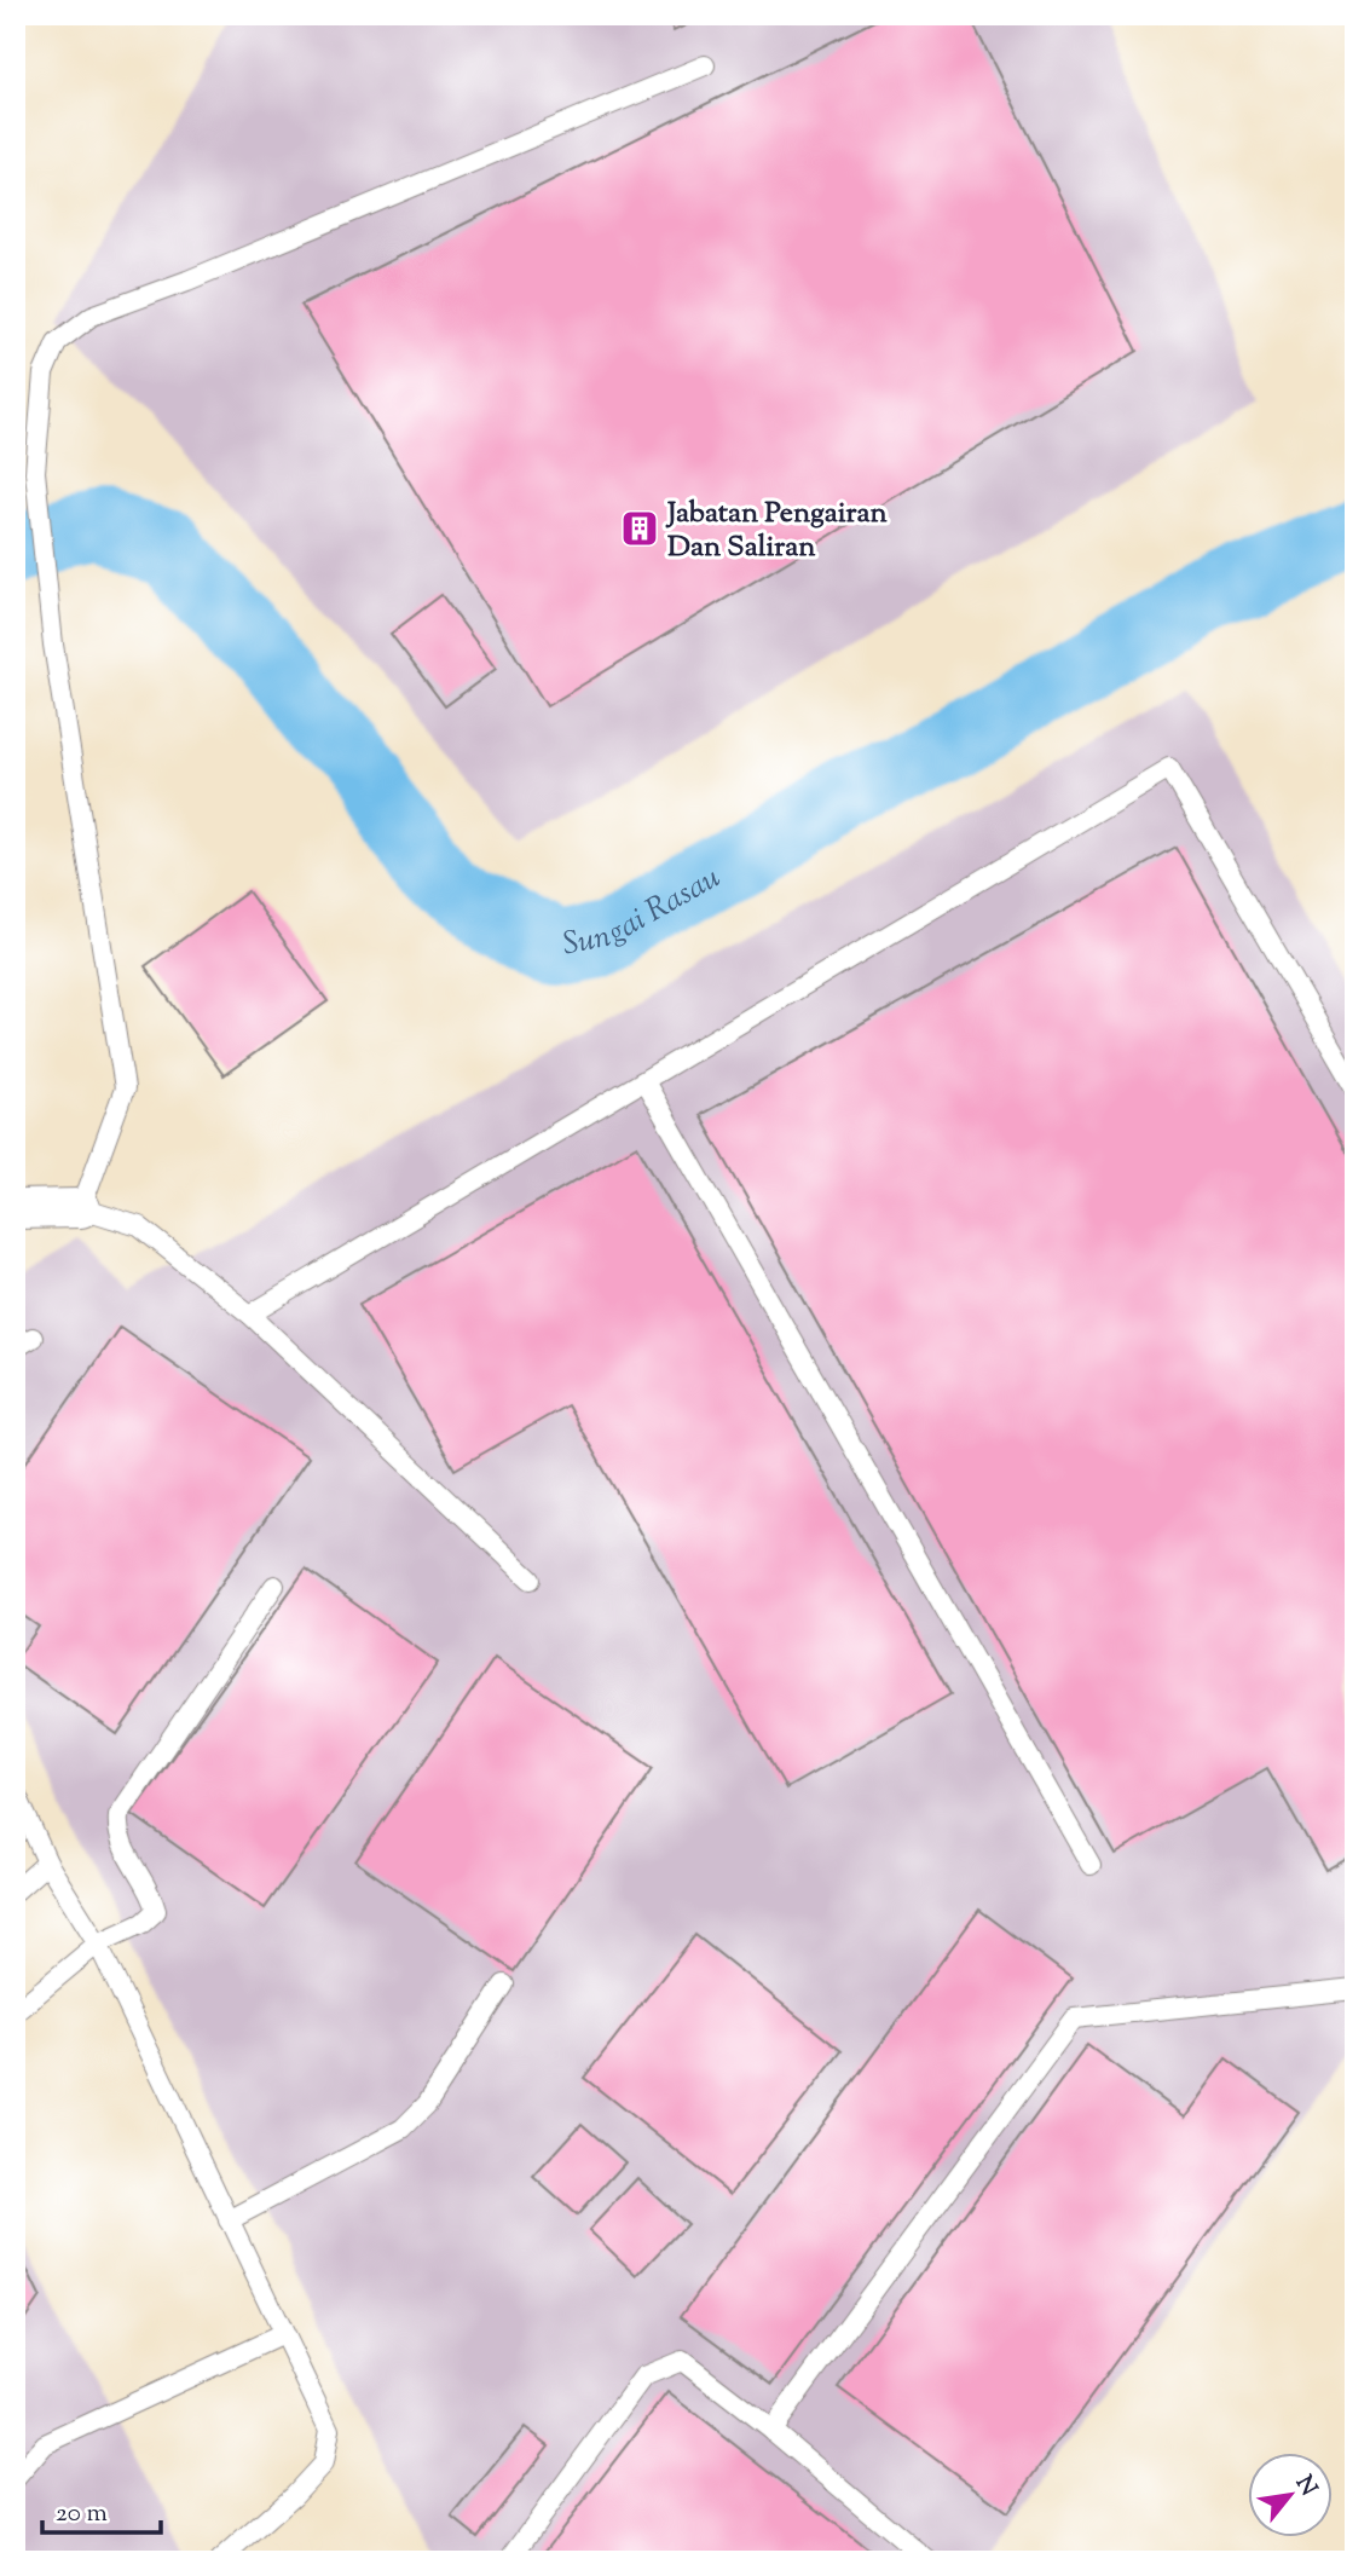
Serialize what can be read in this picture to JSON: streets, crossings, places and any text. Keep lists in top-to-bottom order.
{
  "water": ["Sungai Rasau"],
  "places": {
    "building": ["Jabatan Pengairan Dan Saliran"]
  },
  "scale_bar": "20 m",
  "north": "top right"
}
